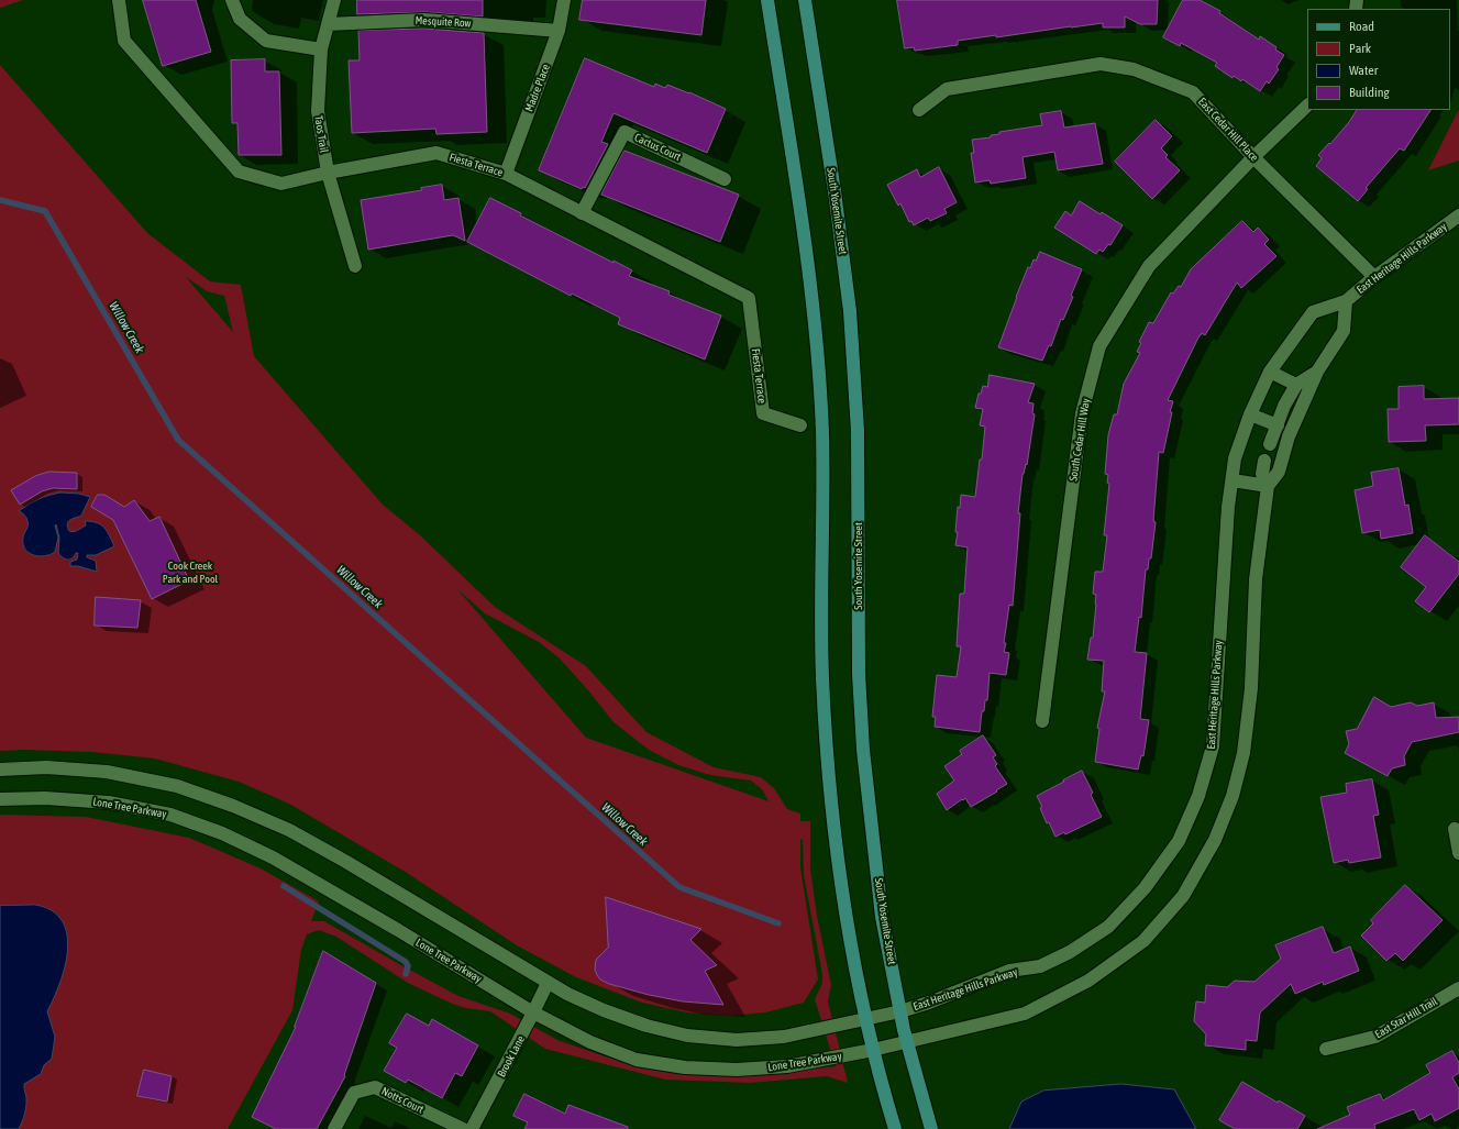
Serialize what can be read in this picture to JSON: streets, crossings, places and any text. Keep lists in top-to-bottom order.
{
  "streets": {
    "main road": ["South Yosemite Street"],
    "street": [
      "Mesquite Row",
      "Madre Place",
      "East Cedar Hill Place",
      "Taos Trail",
      "Cactus Court",
      "Fiesta Terrace",
      "East Heritage Hills Parkway",
      "South Cedar Hill Way",
      "Lone Tree Parkway",
      "East Star Hill Trail",
      "Brook Lane",
      "Notts Court"
    ]
  },
  "crossings": [
    ["Mesquite Row", "Madre Place"],
    ["Mesquite Row", "Taos Trail"],
    ["Madre Place", "Fiesta Terrace"],
    ["East Cedar Hill Place", "East Heritage Hills Parkway"],
    ["East Cedar Hill Place", "South Cedar Hill Way"],
    ["Taos Trail", "Fiesta Terrace"],
    ["Cactus Court", "Fiesta Terrace"],
    ["South Yosemite Street", "East Heritage Hills Parkway"],
    ["South Yosemite Street", "Lone Tree Parkway"],
    ["Lone Tree Parkway", "Brook Lane"]
  ],
  "water": ["Willow Creek"],
  "parks": ["Cook Creek Park and Pool"],
  "legend": [
    "Road",
    "Park",
    "Water",
    "Building"
  ]
}
